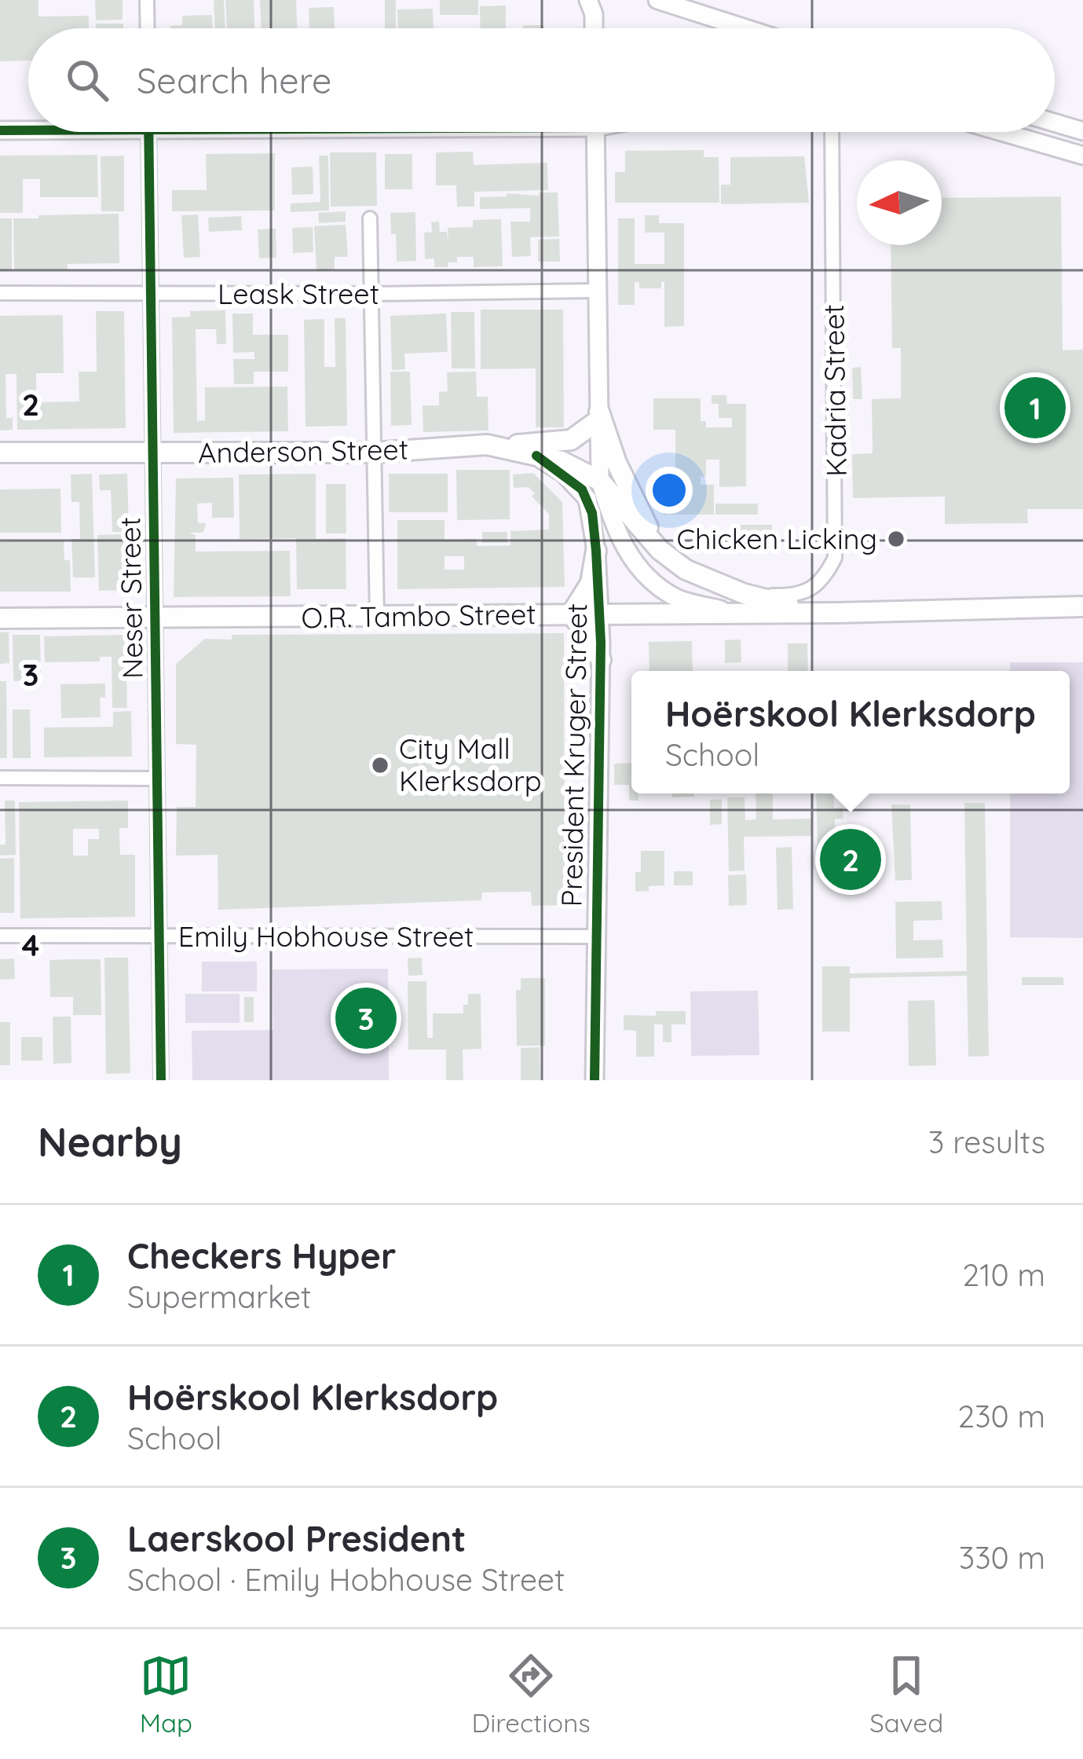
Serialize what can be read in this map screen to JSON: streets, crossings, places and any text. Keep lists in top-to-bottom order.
{
  "streets": {
    "main road": ["Anderson Street", "O.R. Tambo Street"],
    "street": [
      "Leask Street",
      "Kadria Street",
      "Neser Street",
      "President Kruger Street",
      "Emily Hobhouse Street"
    ]
  },
  "crossings": [
    ["Leask Street", "Neser Street"],
    ["Kadria Street", "O.R. Tambo Street"],
    ["Anderson Street", "Neser Street"],
    ["Anderson Street", "O.R. Tambo Street"],
    ["Anderson Street", "President Kruger Street"],
    ["Neser Street", "O.R. Tambo Street"],
    ["Neser Street", "Emily Hobhouse Street"],
    ["O.R. Tambo Street", "President Kruger Street"],
    ["President Kruger Street", "Emily Hobhouse Street"]
  ],
  "places": ["Chicken Licking", "City Mall Klerksdorp"],
  "north": "left",
  "page": {
    "search": "Search here",
    "pins": ["1", "2", "3"],
    "popup": ["Hoërskool Klerksdorp", "School"],
    "heading": ["Nearby", "3 results"],
    "list": [
      {
        "mark": "1",
        "name": "Checkers Hyper",
        "note": "Supermarket",
        "value": "210 m"
      },
      {
        "mark": "2",
        "name": "Hoërskool Klerksdorp",
        "note": "School",
        "value": "230 m"
      },
      {
        "mark": "3",
        "name": "Laerskool President",
        "note": "School · Emily Hobhouse Street",
        "value": "330 m"
      }
    ],
    "nav": ["Map", "Directions", "Saved"]
  },
  "grid": {
    "rows": ["2", "3", "4"]
  }
}
